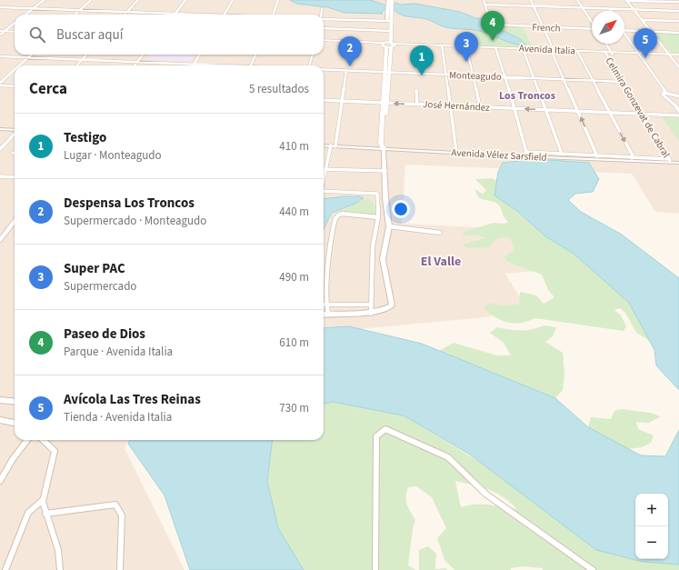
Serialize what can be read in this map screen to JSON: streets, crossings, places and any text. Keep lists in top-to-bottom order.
{
  "streets": {
    "main road": ["Avenida Italia"],
    "street": [
      "French",
      "Monteagudo",
      "José Hernández",
      "Celmira Gonzevat de Cabral",
      "Avenida Vélez Sarsfield"
    ]
  },
  "crossings": [
    ["Avenida Italia", "Celmira Gonzevat de Cabral"],
    ["Monteagudo", "Celmira Gonzevat de Cabral"],
    ["José Hernández", "Celmira Gonzevat de Cabral"],
    ["Celmira Gonzevat de Cabral", "Avenida Vélez Sarsfield"]
  ],
  "districts": ["Los Troncos", "El Valle"],
  "north": "top right",
  "page": {
    "pins": [
      "4",
      "5",
      "3",
      "2",
      "1"
    ],
    "search": "Buscar aquí",
    "heading": ["Cerca", "5 resultados"],
    "list": [
      {
        "mark": "1",
        "name": "Testigo",
        "note": "Lugar · Monteagudo",
        "value": "410 m"
      },
      {
        "mark": "2",
        "name": "Despensa Los Troncos",
        "note": "Supermercado · Monteagudo",
        "value": "440 m"
      },
      {
        "mark": "3",
        "name": "Super PAC",
        "note": "Supermercado",
        "value": "490 m"
      },
      {
        "mark": "4",
        "name": "Paseo de Dios",
        "note": "Parque · Avenida Italia",
        "value": "610 m"
      },
      {
        "mark": "5",
        "name": "Avícola Las Tres Reinas",
        "note": "Tienda · Avenida Italia",
        "value": "730 m"
      }
    ],
    "map_buttons": ["+", "−"]
  }
}
